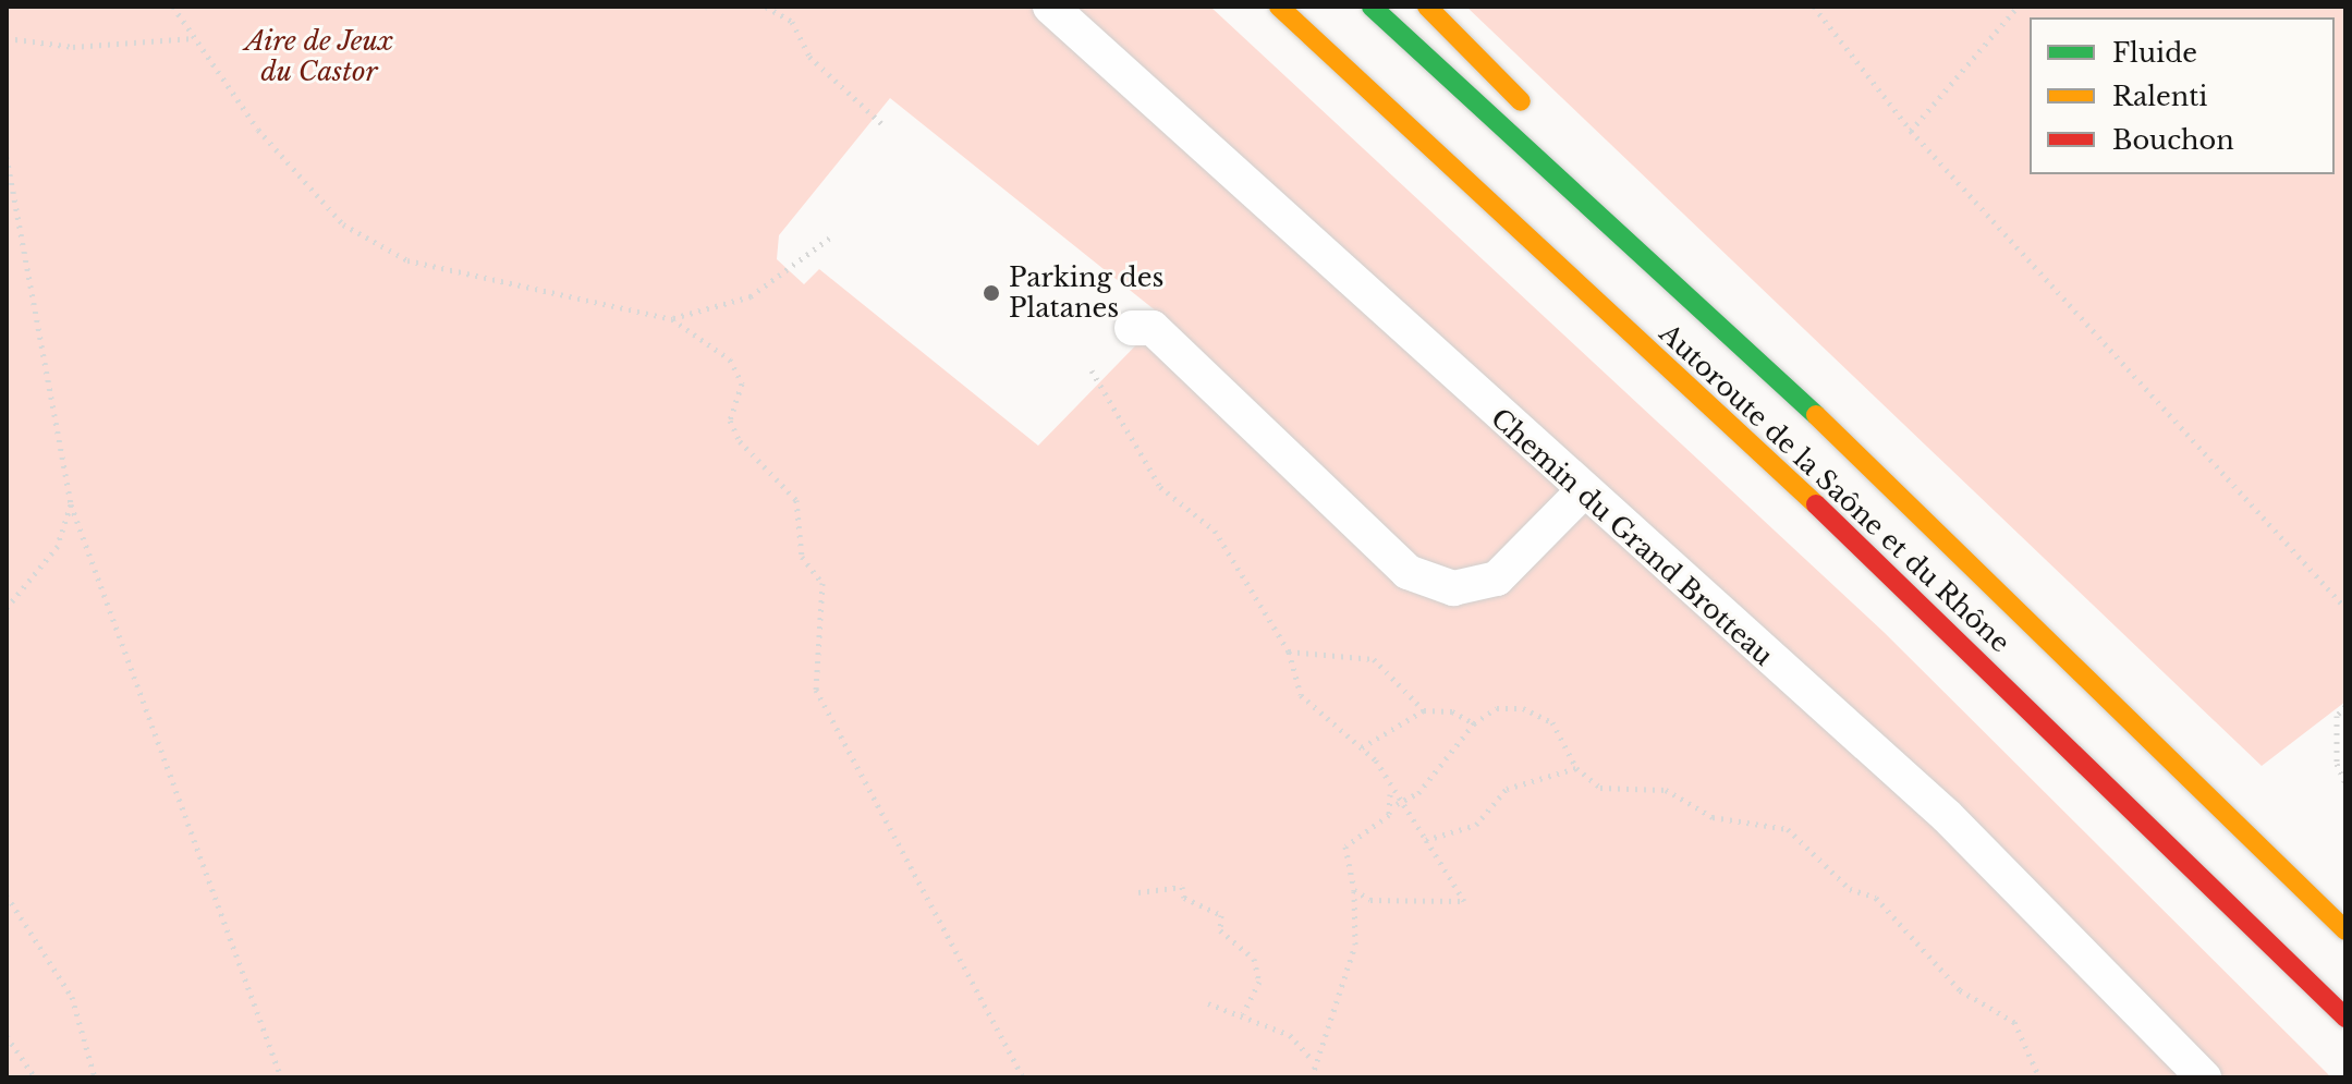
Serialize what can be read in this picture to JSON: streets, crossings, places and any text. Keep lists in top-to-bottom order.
{
  "streets": {
    "highway": ["Autoroute de la Saône et du Rhône"],
    "street": ["Chemin du Grand Brotteau"]
  },
  "parks": ["Aire de Jeux du Castor"],
  "places": ["Parking des Platanes"],
  "legend": ["Fluide", "Ralenti", "Bouchon"]
}
